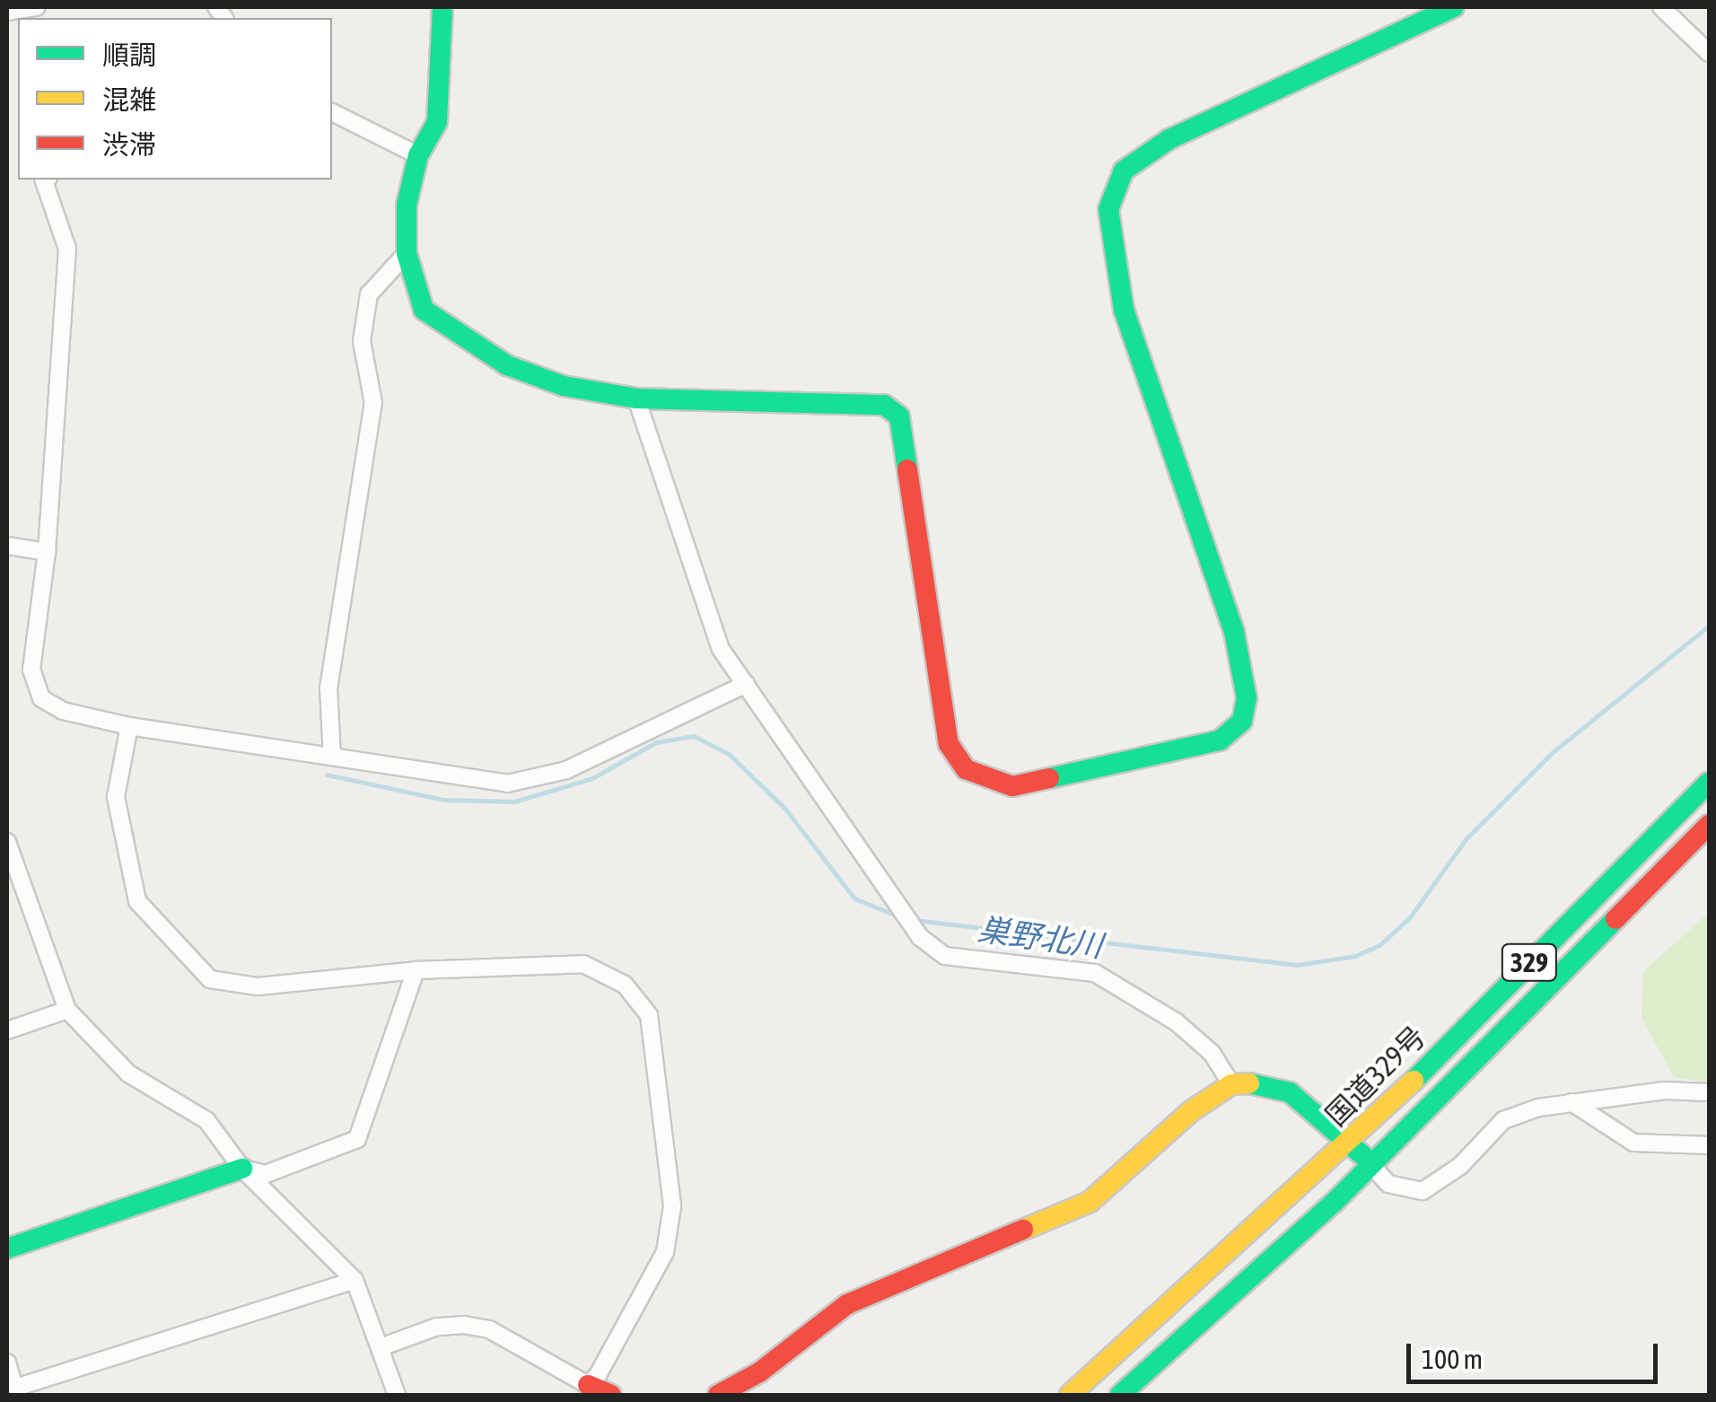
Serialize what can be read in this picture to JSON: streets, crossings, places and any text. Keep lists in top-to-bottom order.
{
  "streets": {
    "main road": ["329", "国道329号"]
  },
  "water": ["巣野北川"],
  "legend": ["順調", "混雑", "渋滞"],
  "scale_bar": "100 m"
}
